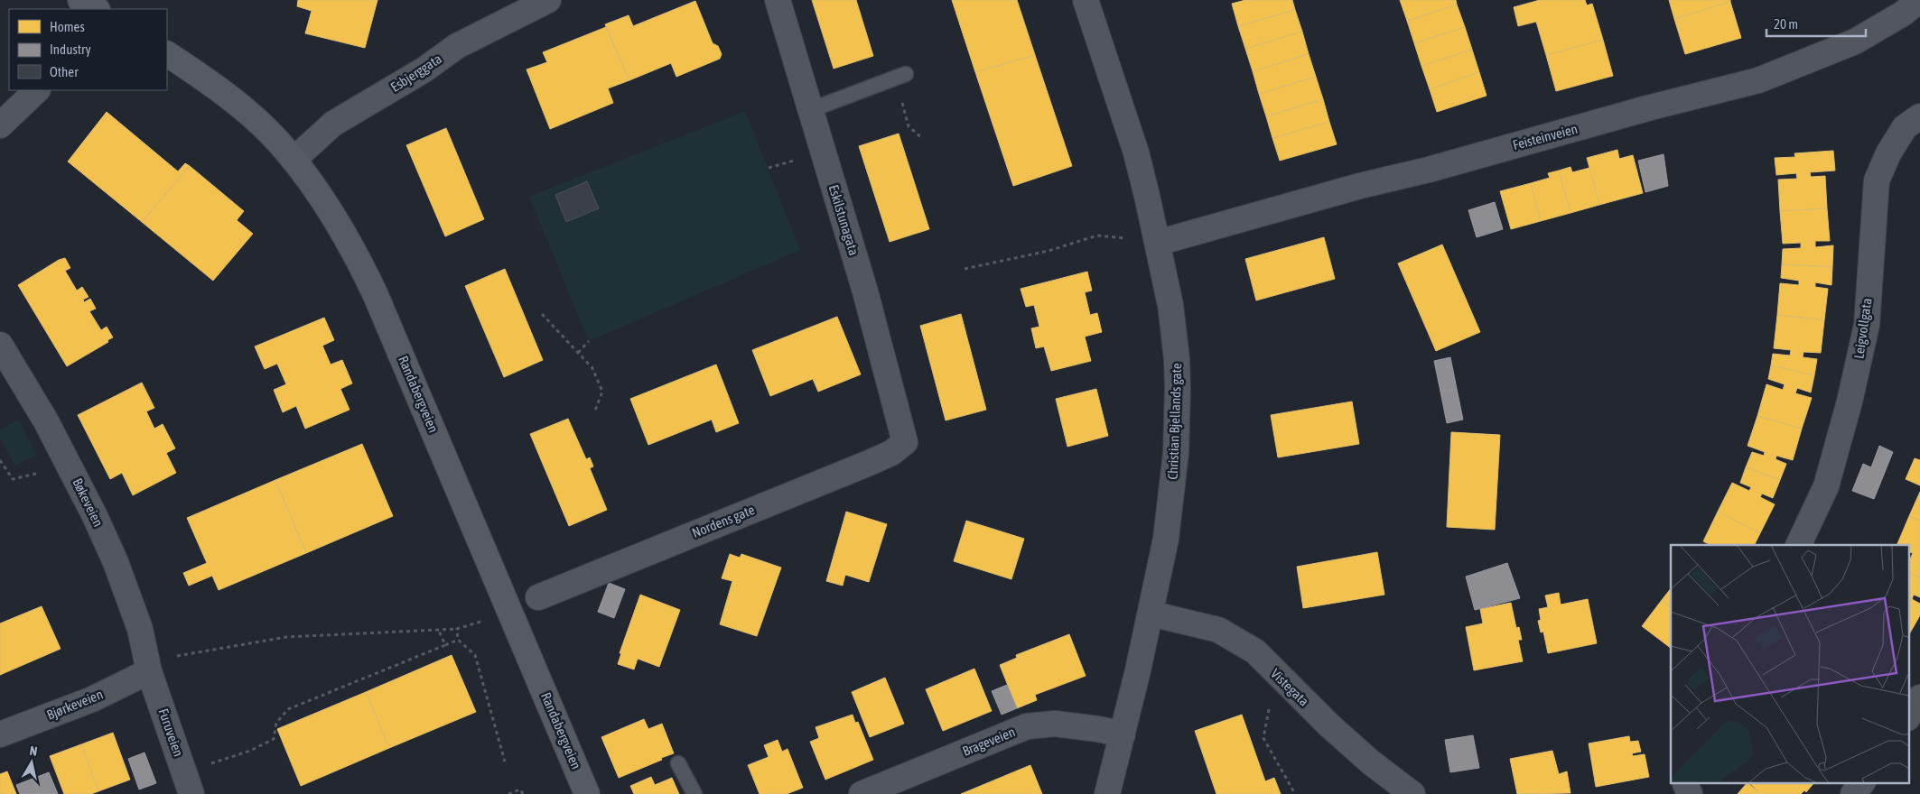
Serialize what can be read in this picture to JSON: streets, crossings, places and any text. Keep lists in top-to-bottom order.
{
  "streets": {
    "main road": ["Randabergveien"],
    "street": [
      "Esbjerggata",
      "Feisteinveien",
      "Eskilstunagata",
      "Leigvollgata",
      "Christian Bjellands gate",
      "Bøkeveien",
      "Nordens gate",
      "Vistegata",
      "Bjørkeveien",
      "Furuveien",
      "Brageveien"
    ]
  },
  "crossings": [
    ["Esbjerggata", "Randabergveien"],
    ["Feisteinveien", "Christian Bjellands gate"],
    ["Eskilstunagata", "Nordens gate"],
    ["Christian Bjellands gate", "Vistegata"],
    ["Christian Bjellands gate", "Brageveien"],
    ["Bøkeveien", "Bjørkeveien"],
    ["Bøkeveien", "Furuveien"],
    ["Bjørkeveien", "Furuveien"]
  ],
  "legend": ["Homes", "Industry", "Other"],
  "scale_bar": "20 m",
  "north": "top"
}
